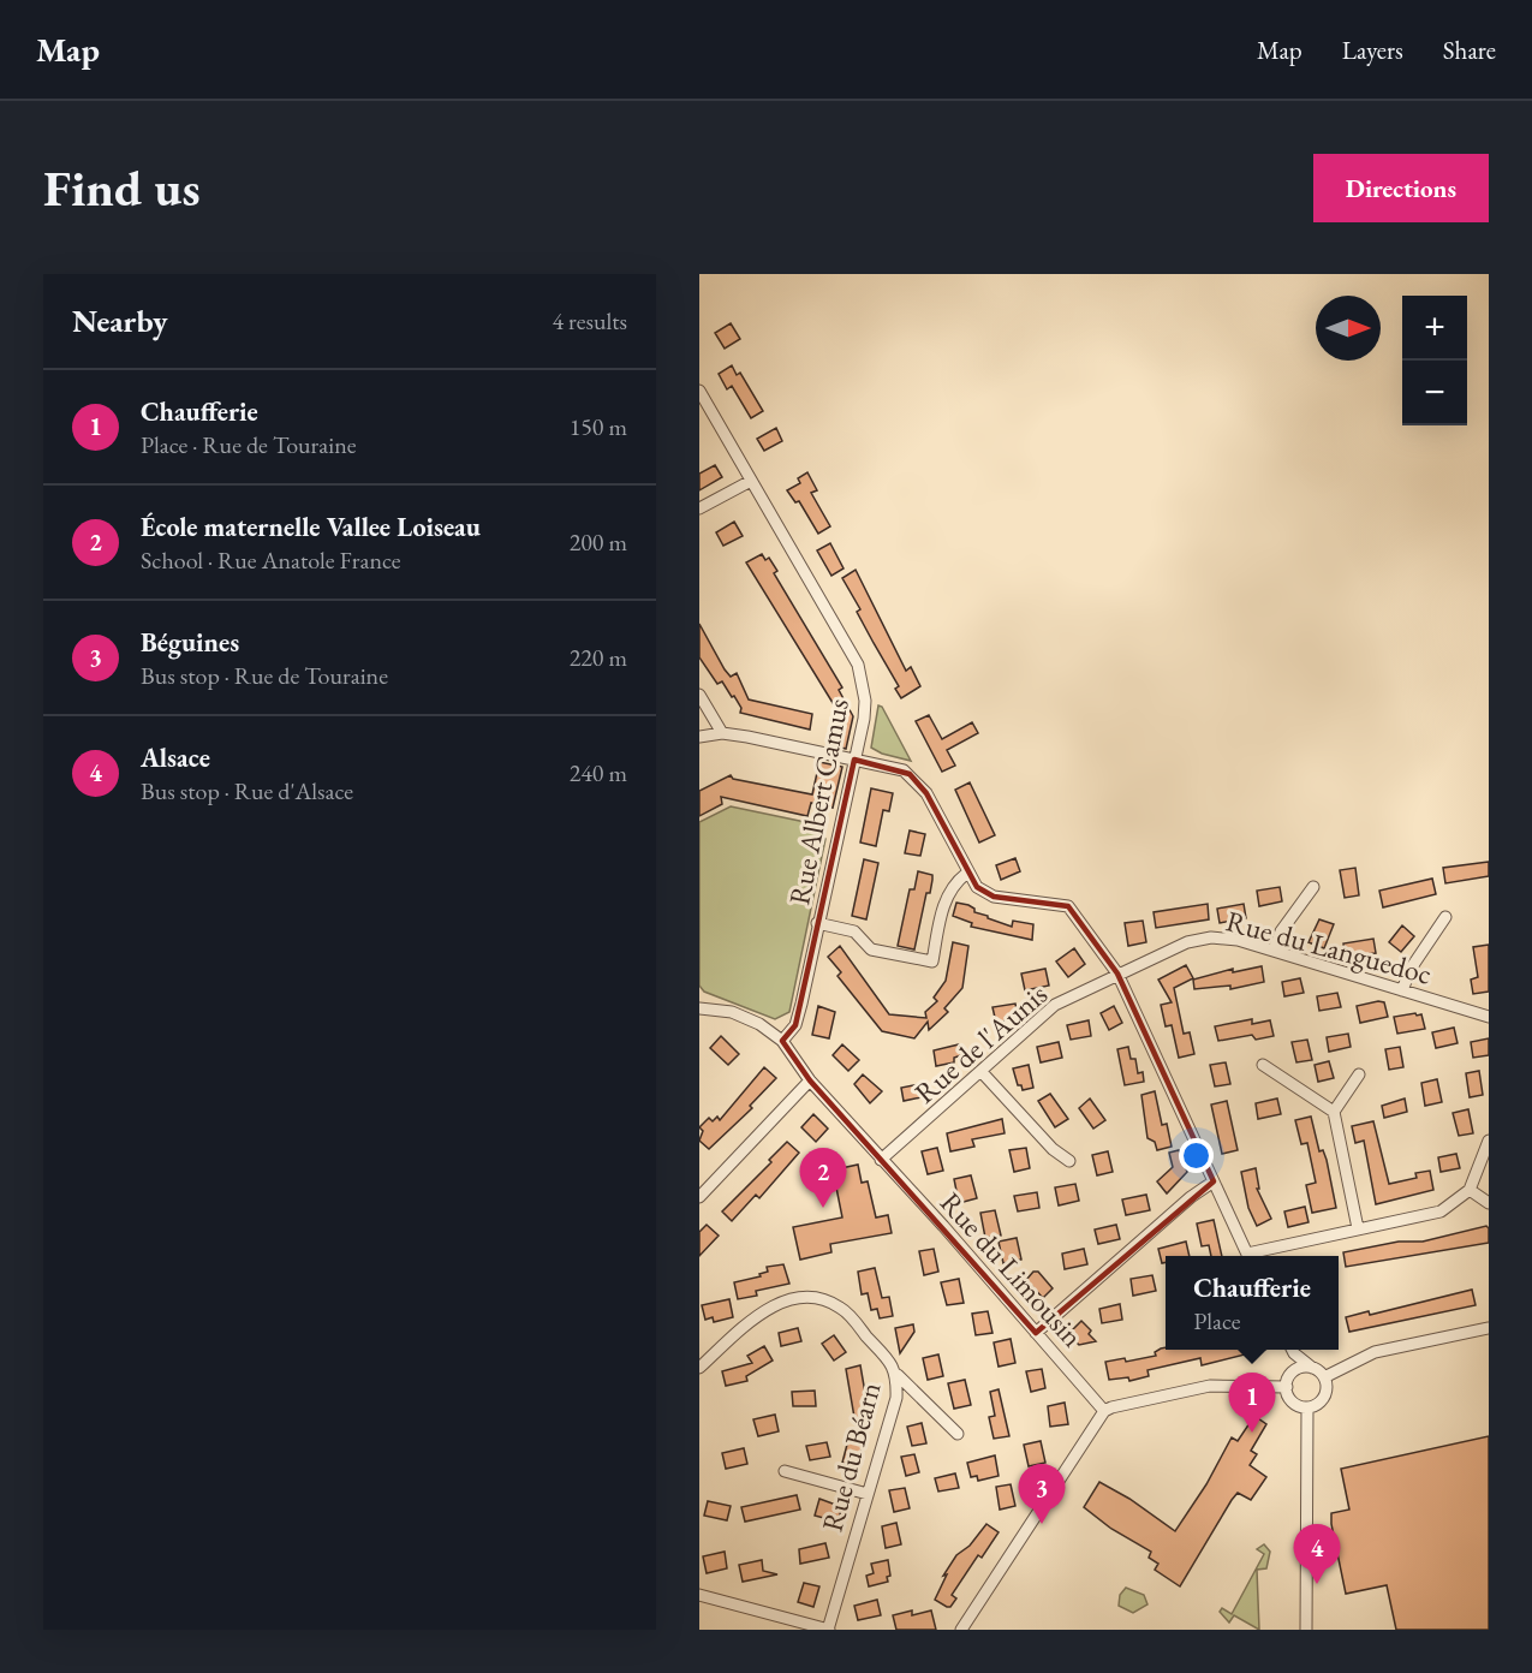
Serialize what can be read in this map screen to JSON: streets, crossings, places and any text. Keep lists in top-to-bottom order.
{
  "streets": {
    "street": [
      "Rue Albert Camus",
      "Rue du Languedoc",
      "Rue de l'Aunis",
      "Rue du Limousin",
      "Rue du Béarn"
    ]
  },
  "crossings": [
    ["Rue Albert Camus", "Rue du Limousin"],
    ["Rue du Languedoc", "Rue de l'Aunis"],
    ["Rue de l'Aunis", "Rue du Limousin"]
  ],
  "north": "right",
  "page": {
    "header": "Map",
    "nav": ["Map", "Layers", "Share"],
    "buttons": "Directions",
    "title": "Find us",
    "heading": ["Nearby", "4 results"],
    "map_buttons": ["+", "−"],
    "list": [
      {
        "mark": "1",
        "name": "Chaufferie",
        "note": "Place · Rue de Touraine",
        "value": "150 m"
      },
      {
        "mark": "2",
        "name": "École maternelle Vallee Loiseau",
        "note": "School · Rue Anatole France",
        "value": "200 m"
      },
      {
        "mark": "3",
        "name": "Béguines",
        "note": "Bus stop · Rue de Touraine",
        "value": "220 m"
      },
      {
        "mark": "4",
        "name": "Alsace",
        "note": "Bus stop · Rue d'Alsace",
        "value": "240 m"
      }
    ],
    "pins": [
      "2",
      "1",
      "3",
      "4"
    ],
    "popup": ["Chaufferie", "Place"]
  }
}
